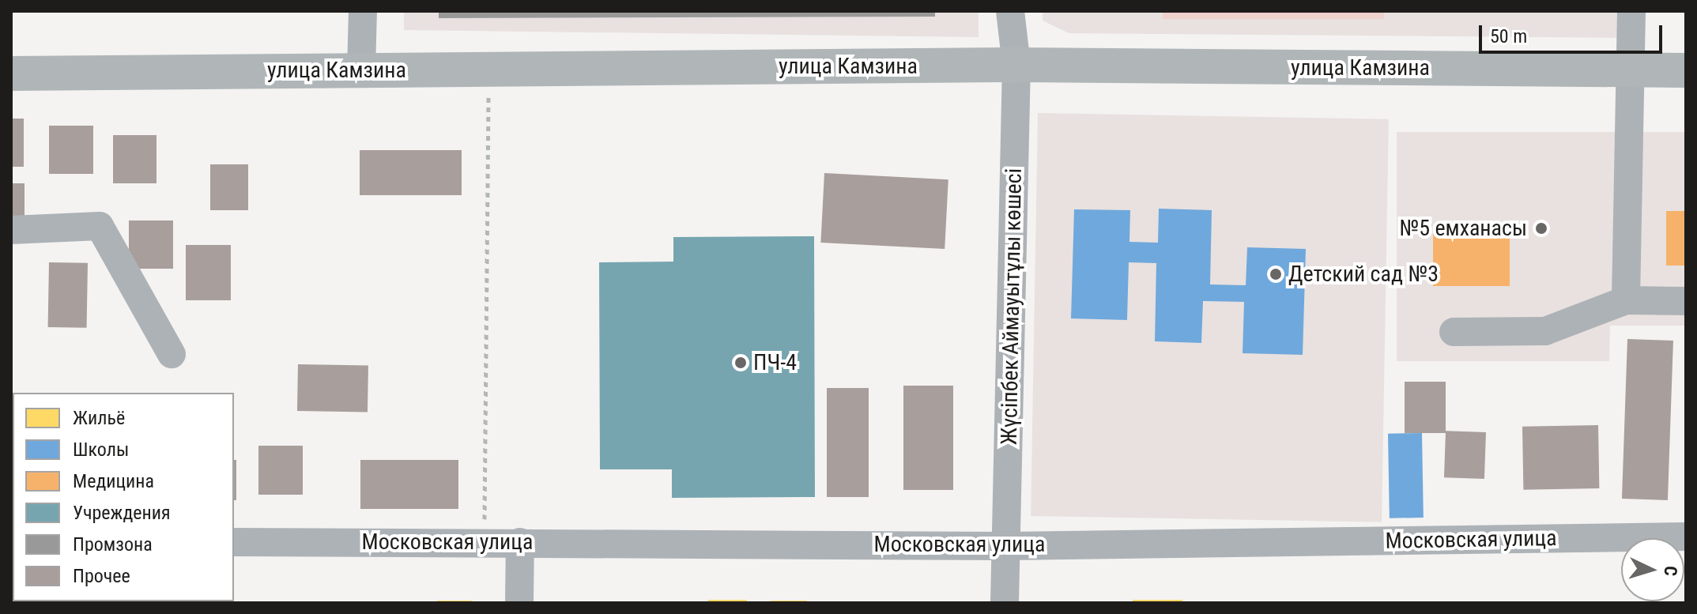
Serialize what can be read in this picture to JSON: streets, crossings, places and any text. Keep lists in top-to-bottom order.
{
  "streets": {
    "main road": ["улица Камзина"],
    "street": ["Жүсіпбек Аймауытұлы көшесі", "Московская улица"]
  },
  "crossings": [
    ["улица Камзина", "Жүсіпбек Аймауытұлы көшесі"],
    ["Жүсіпбек Аймауытұлы көшесі", "Московская улица"]
  ],
  "places": ["№5 емханасы", "Детский сад №3", "ПЧ-4"],
  "legend": [
    "Жильё",
    "Школы",
    "Медицина",
    "Учреждения",
    "Промзона",
    "Прочее"
  ],
  "scale_bar": "50 m",
  "north": "right"
}
